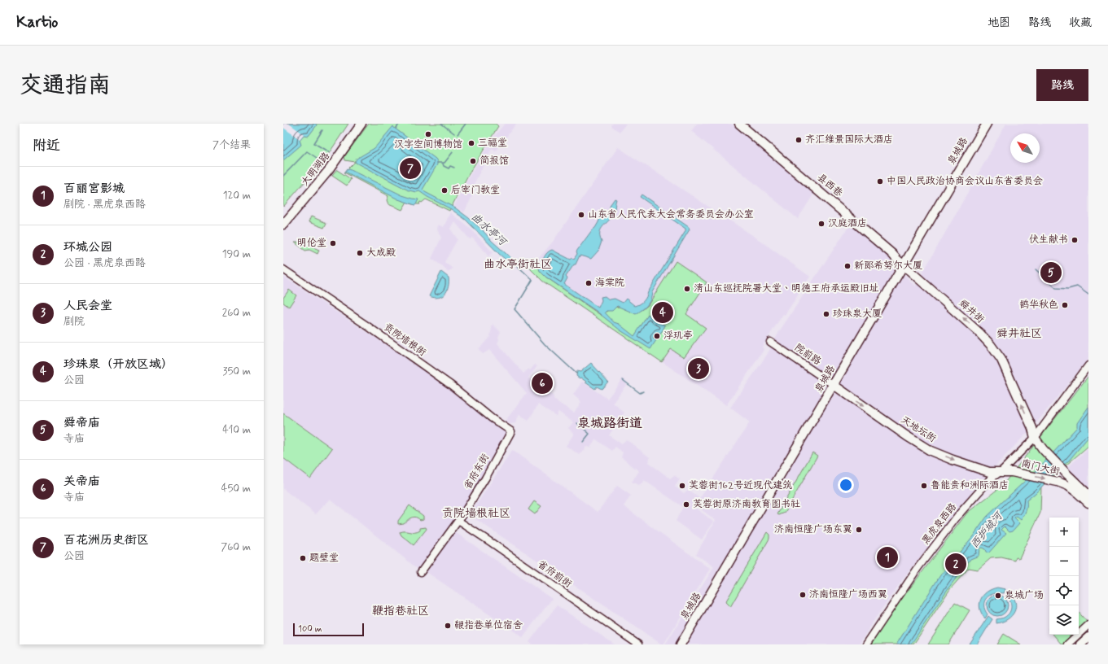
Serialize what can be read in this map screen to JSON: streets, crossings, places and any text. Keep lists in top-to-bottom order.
{
  "streets": {
    "main road": [
      "泉城路",
      "大明湖路",
      "县西巷",
      "舜井街",
      "天地坛街",
      "南门大街"
    ],
    "street": [
      "贡院墙根街",
      "院前路",
      "省府东街",
      "黑虎泉西路",
      "省府前街"
    ]
  },
  "crossings": [
    ["泉城路", "县西巷"],
    ["泉城路", "舜井街"],
    ["泉城路", "院前路"],
    ["泉城路", "天地坛街"],
    ["县西巷", "舜井街"],
    ["舜井街", "南门大街"],
    ["舜井街", "黑虎泉西路"],
    ["贡院墙根街", "省府东街"],
    ["院前路", "天地坛街"],
    ["天地坛街", "南门大街"],
    ["天地坛街", "黑虎泉西路"],
    ["南门大街", "黑虎泉西路"],
    ["省府东街", "省府前街"]
  ],
  "one_way": ["舜井街", "天地坛街", "南门大街"],
  "districts": [
    "曲水亭街社区",
    "舜井社区",
    "泉城路街道",
    "贡院墙根社区",
    "鞭指巷社区"
  ],
  "water": ["曲水亭河", "西护城河"],
  "places": [
    "汉字空间博物馆",
    "齐汇维景国际大酒店",
    "三福堂",
    "简报馆",
    "中国人民政治协商会议山东省委员会",
    "后宰门教堂",
    "山东省人民代表大会常务委员会办公室",
    "汉庭酒店",
    "伏生献书",
    "明伦堂",
    "大成殿",
    "新郎希努尔大厦",
    "海棠院",
    "清山东巡抚院署大堂、明德王府承运殿旧址",
    "鹊华秋色",
    "珍珠泉大厦",
    "浮玑亭",
    "芙蓉街162号近现代建筑",
    "鲁能贵和洲际酒店",
    "芙蓉街原济南教育图书社",
    "济南恒隆广场东翼",
    "题壁堂",
    "济南恒隆广场西翼",
    "泉城广场",
    "鞭指巷单位宿舍"
  ],
  "scale_bar": "100 m",
  "north": "top left",
  "page": {
    "header": "Kartio",
    "nav": ["地图", "路线", "收藏"],
    "title": "交通指南",
    "buttons": "路线",
    "heading": ["附近", "7个结果"],
    "pins": [
      "7",
      "5",
      "4",
      "3",
      "6",
      "1",
      "2"
    ],
    "list": [
      {
        "mark": "1",
        "name": "百丽宫影城",
        "note": "剧院 · 黑虎泉西路",
        "value": "120 m"
      },
      {
        "mark": "2",
        "name": "环城公园",
        "note": "公园 · 黑虎泉西路",
        "value": "190 m"
      },
      {
        "mark": "3",
        "name": "人民会堂",
        "note": "剧院",
        "value": "260 m"
      },
      {
        "mark": "4",
        "name": "珍珠泉（开放区域）",
        "note": "公园",
        "value": "350 m"
      },
      {
        "mark": "5",
        "name": "舜帝庙",
        "note": "寺庙",
        "value": "410 m"
      },
      {
        "mark": "6",
        "name": "关帝庙",
        "note": "寺庙",
        "value": "450 m"
      },
      {
        "mark": "7",
        "name": "百花洲历史街区",
        "note": "公园",
        "value": "760 m"
      }
    ],
    "map_buttons": ["+", "−"],
    "scale": "100 m"
  }
}
